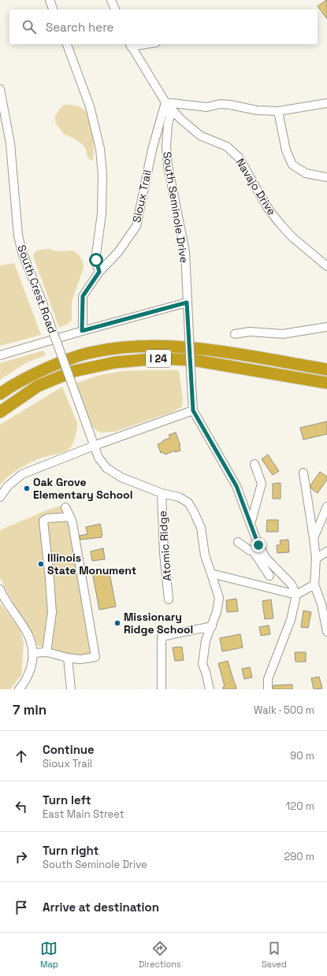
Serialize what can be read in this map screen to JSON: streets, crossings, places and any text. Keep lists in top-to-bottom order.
{
  "streets": {
    "highway": ["I 24"],
    "street": [
      "Navajo Drive",
      "Sioux Trail",
      "South Seminole Drive",
      "South Crest Road",
      "Atomic Ridge"
    ]
  },
  "crossings": [
    ["Navajo Drive", "Sioux Trail"],
    ["Navajo Drive", "South Seminole Drive"],
    ["Sioux Trail", "South Seminole Drive"],
    ["South Crest Road", "Atomic Ridge"]
  ],
  "places": ["Oak Grove Elementary School", "Illinois State Monument", "Missionary Ridge School"],
  "page": {
    "search": "Search here",
    "heading": ["7 min", "Walk · 500 m"],
    "list": [
      ["Continue", "Sioux Trail", "90 m"],
      ["Turn left", "East Main Street", "120 m"],
      ["Turn right", "South Seminole Drive", "290 m"],
      "Arrive at destination"
    ],
    "nav": ["Map", "Directions", "Saved"]
  }
}
